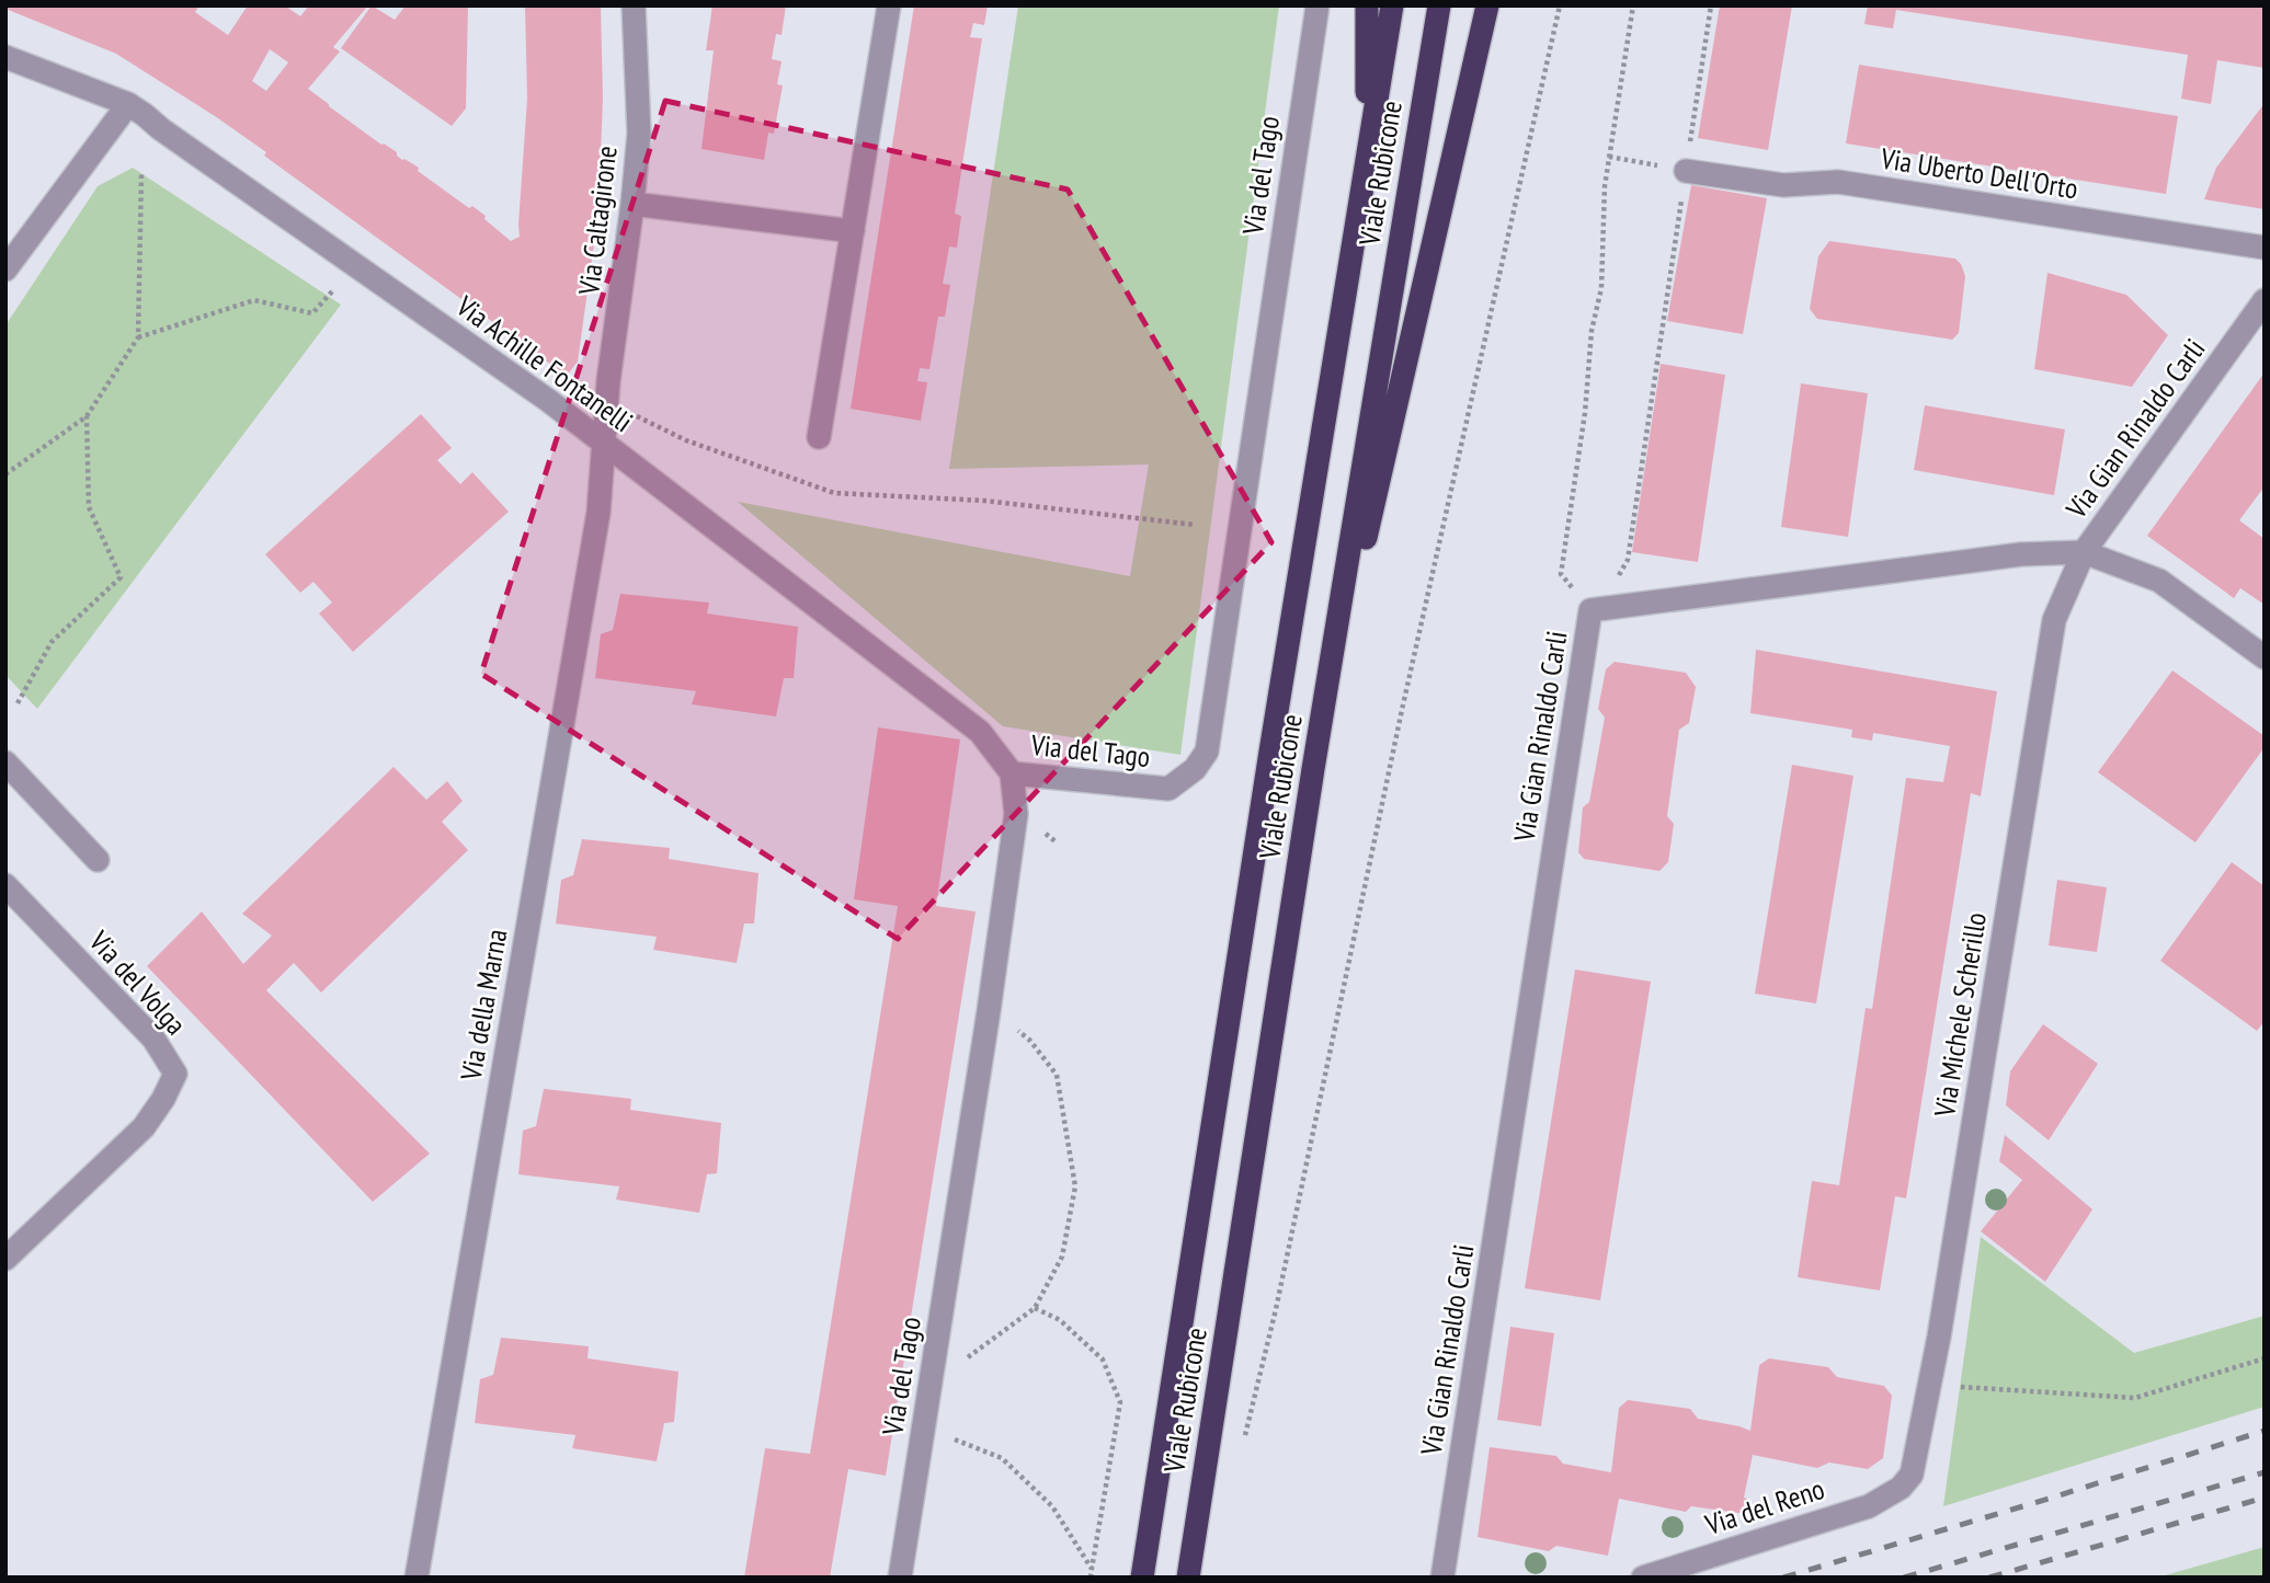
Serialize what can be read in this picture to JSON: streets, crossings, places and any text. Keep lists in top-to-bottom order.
{
  "streets": {
    "highway": ["Viale Rubicone"],
    "street": [
      "Via Uberto Dell'Orto",
      "Via del Tago",
      "Via Caltagirone",
      "Via Achille Fontanelli",
      "Via Gian Rinaldo Carli",
      "Via del Volga",
      "Via della Marna",
      "Via Michele Scherillo",
      "Via del Reno"
    ]
  },
  "crossings": [
    ["Via del Tago", "Via Achille Fontanelli"],
    ["Via Caltagirone", "Via Achille Fontanelli"],
    ["Via Caltagirone", "Via della Marna"],
    ["Via Achille Fontanelli", "Via della Marna"],
    ["Via Gian Rinaldo Carli", "Via Michele Scherillo"],
    ["Via Michele Scherillo", "Via del Reno"]
  ]
}
